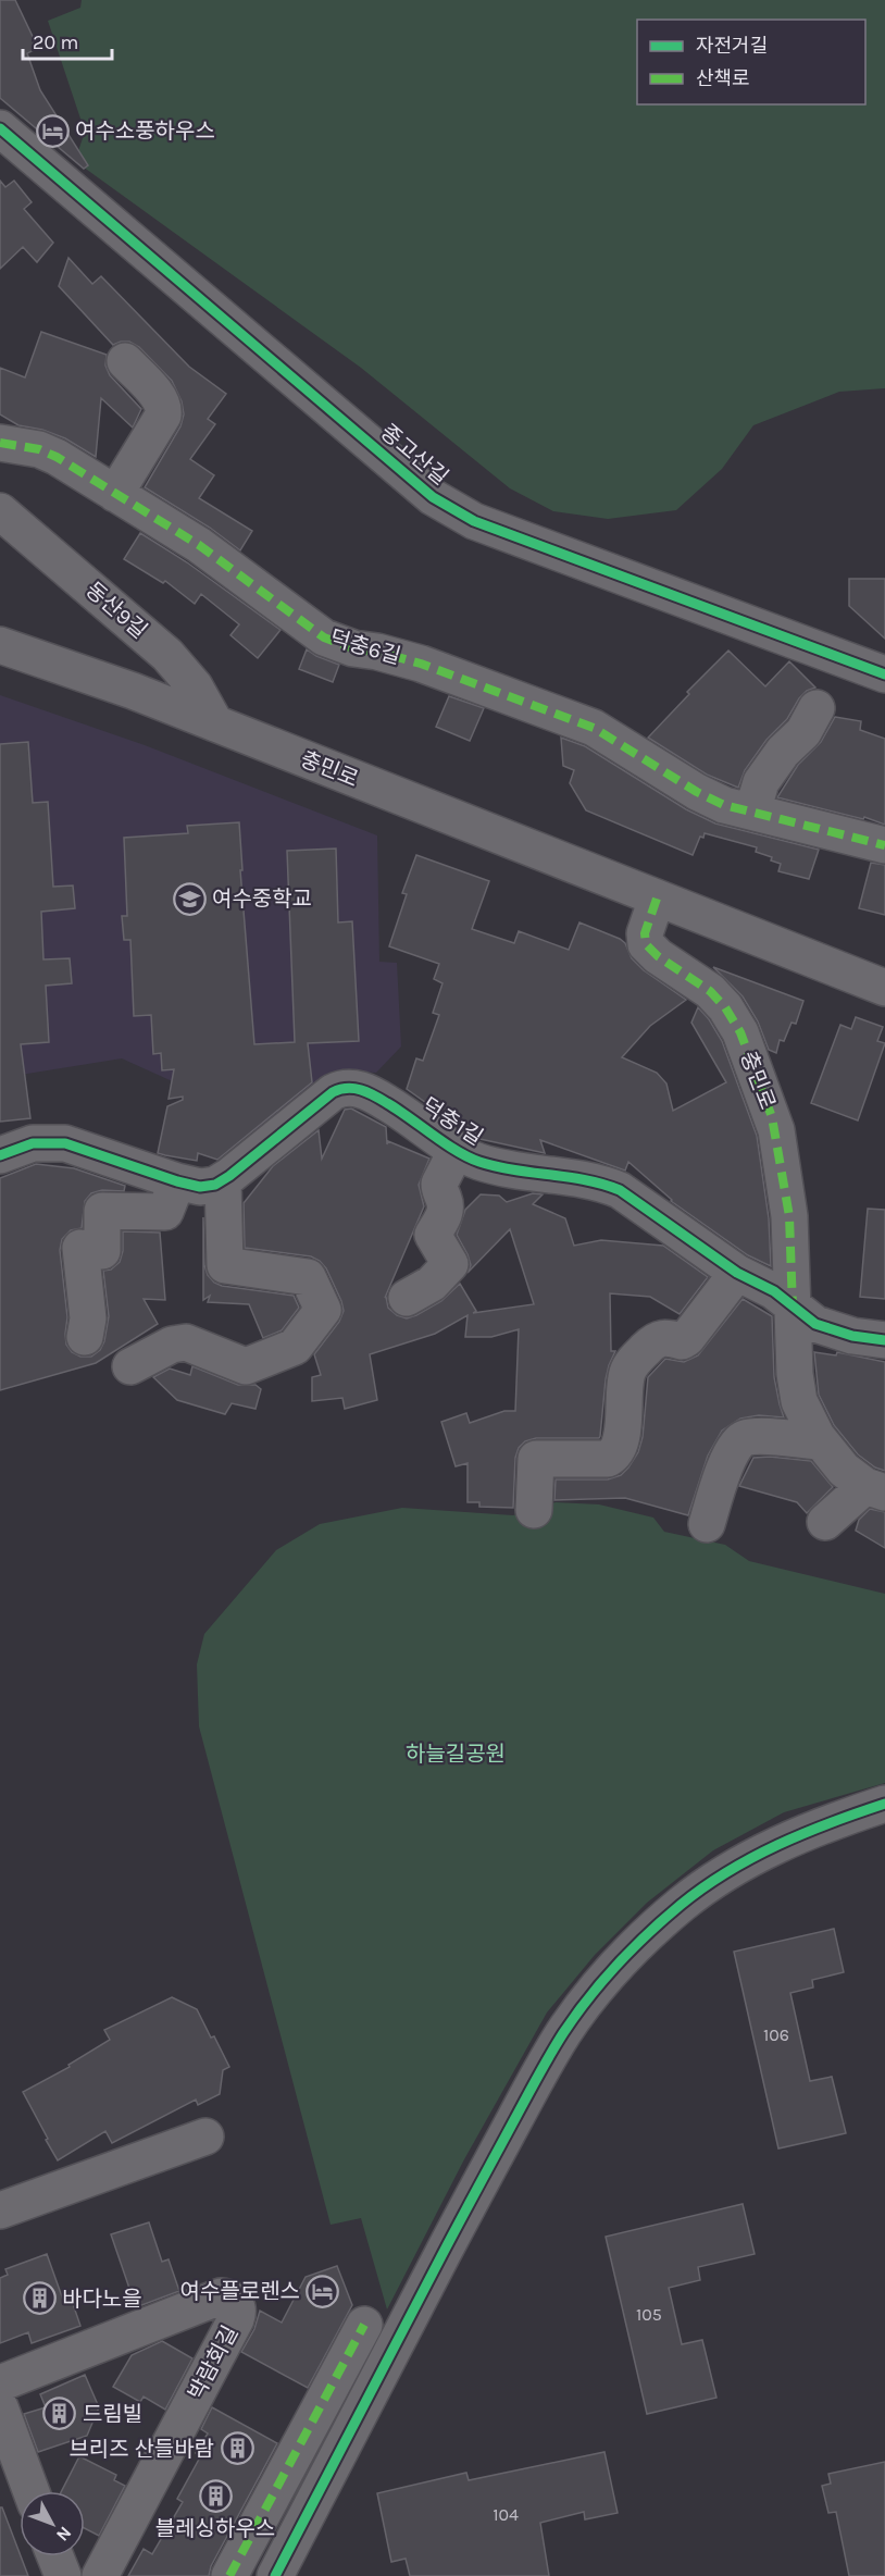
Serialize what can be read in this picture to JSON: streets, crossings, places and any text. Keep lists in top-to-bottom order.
{
  "streets": {
    "street": [
      "종고산길",
      "동산9길",
      "덕충6길",
      "충민로",
      "덕충1길",
      "박람회길"
    ]
  },
  "crossings": [
    ["동산9길", "충민로"],
    ["충민로", "덕충1길"]
  ],
  "parks": ["하늘길공원"],
  "places": {
    "hotel": ["여수소풍하우스", "여수플로렌스"],
    "school or university": ["여수중학교"],
    "building": [
      "바다노을",
      "드림빌",
      "브리즈 산들바람",
      "블레싱하우스"
    ]
  },
  "house_numbers": ["106", "105", "104"],
  "legend": ["자전거길", "산책로"],
  "scale_bar": "20 m",
  "north": "bottom right"
}
